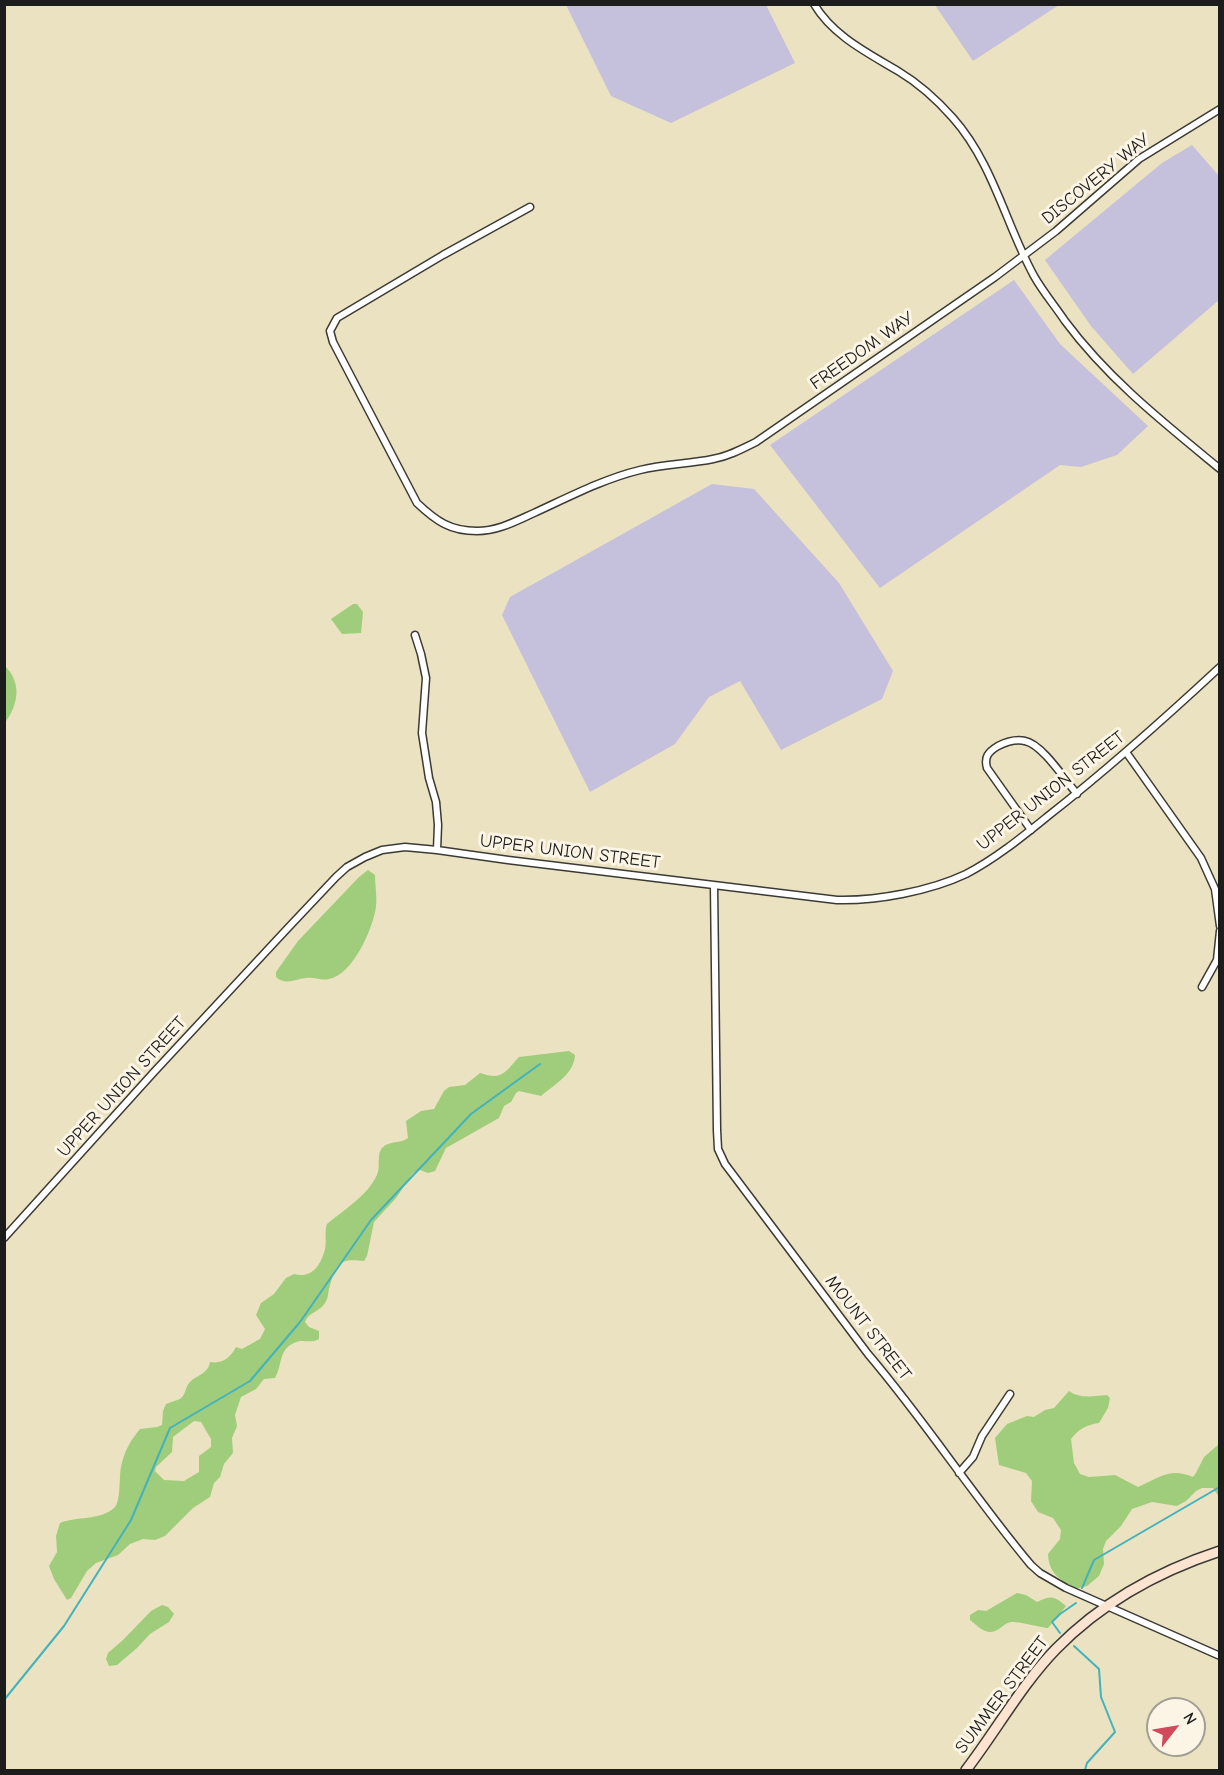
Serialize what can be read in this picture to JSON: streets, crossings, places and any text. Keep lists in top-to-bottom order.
{
  "streets": {
    "main road": ["SUMMER STREET"],
    "street": [
      "DISCOVERY WAY",
      "FREEDOM WAY",
      "UPPER UNION STREET",
      "MOUNT STREET"
    ]
  },
  "crossings": [
    ["DISCOVERY WAY", "FREEDOM WAY"],
    ["UPPER UNION STREET", "MOUNT STREET"],
    ["MOUNT STREET", "SUMMER STREET"]
  ],
  "north": "top right"
}
